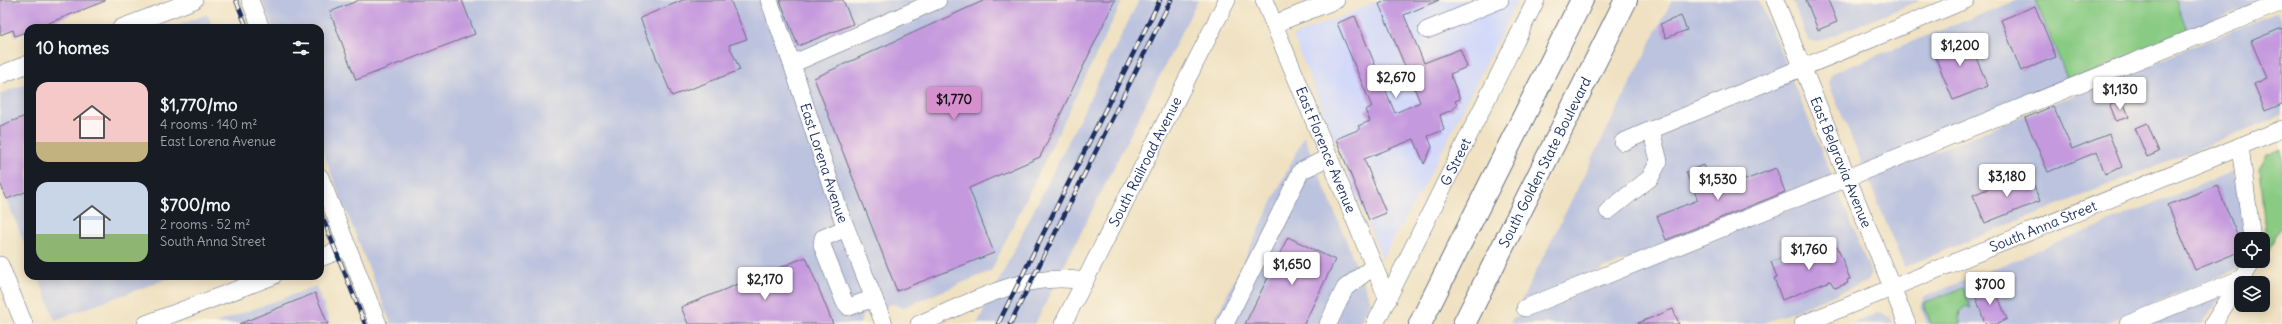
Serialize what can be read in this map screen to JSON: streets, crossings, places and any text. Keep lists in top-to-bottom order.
{
  "streets": {
    "highway": ["South Golden State Boulevard"],
    "street": [
      "East Florence Avenue",
      "South Railroad Avenue",
      "G Street",
      "East Belgravia Avenue",
      "East Lorena Avenue",
      "South Anna Street"
    ]
  },
  "crossings": [
    ["East Florence Avenue", "G Street"],
    ["East Belgravia Avenue", "South Anna Street"]
  ],
  "page": {
    "heading": "10 homes",
    "price": [
      "$1,200",
      "$2,670",
      "$1,130",
      "$1,770",
      "$3,180",
      "$1,530",
      "$1,760",
      "$1,650",
      "$2,170",
      "$700"
    ],
    "list": [
      {
        "name": "$1,770/mo",
        "note": "4 rooms · 140 m² · East Lorena Avenue"
      },
      {
        "name": "$700/mo",
        "note": "2 rooms · 52 m² · South Anna Street"
      }
    ]
  }
}
